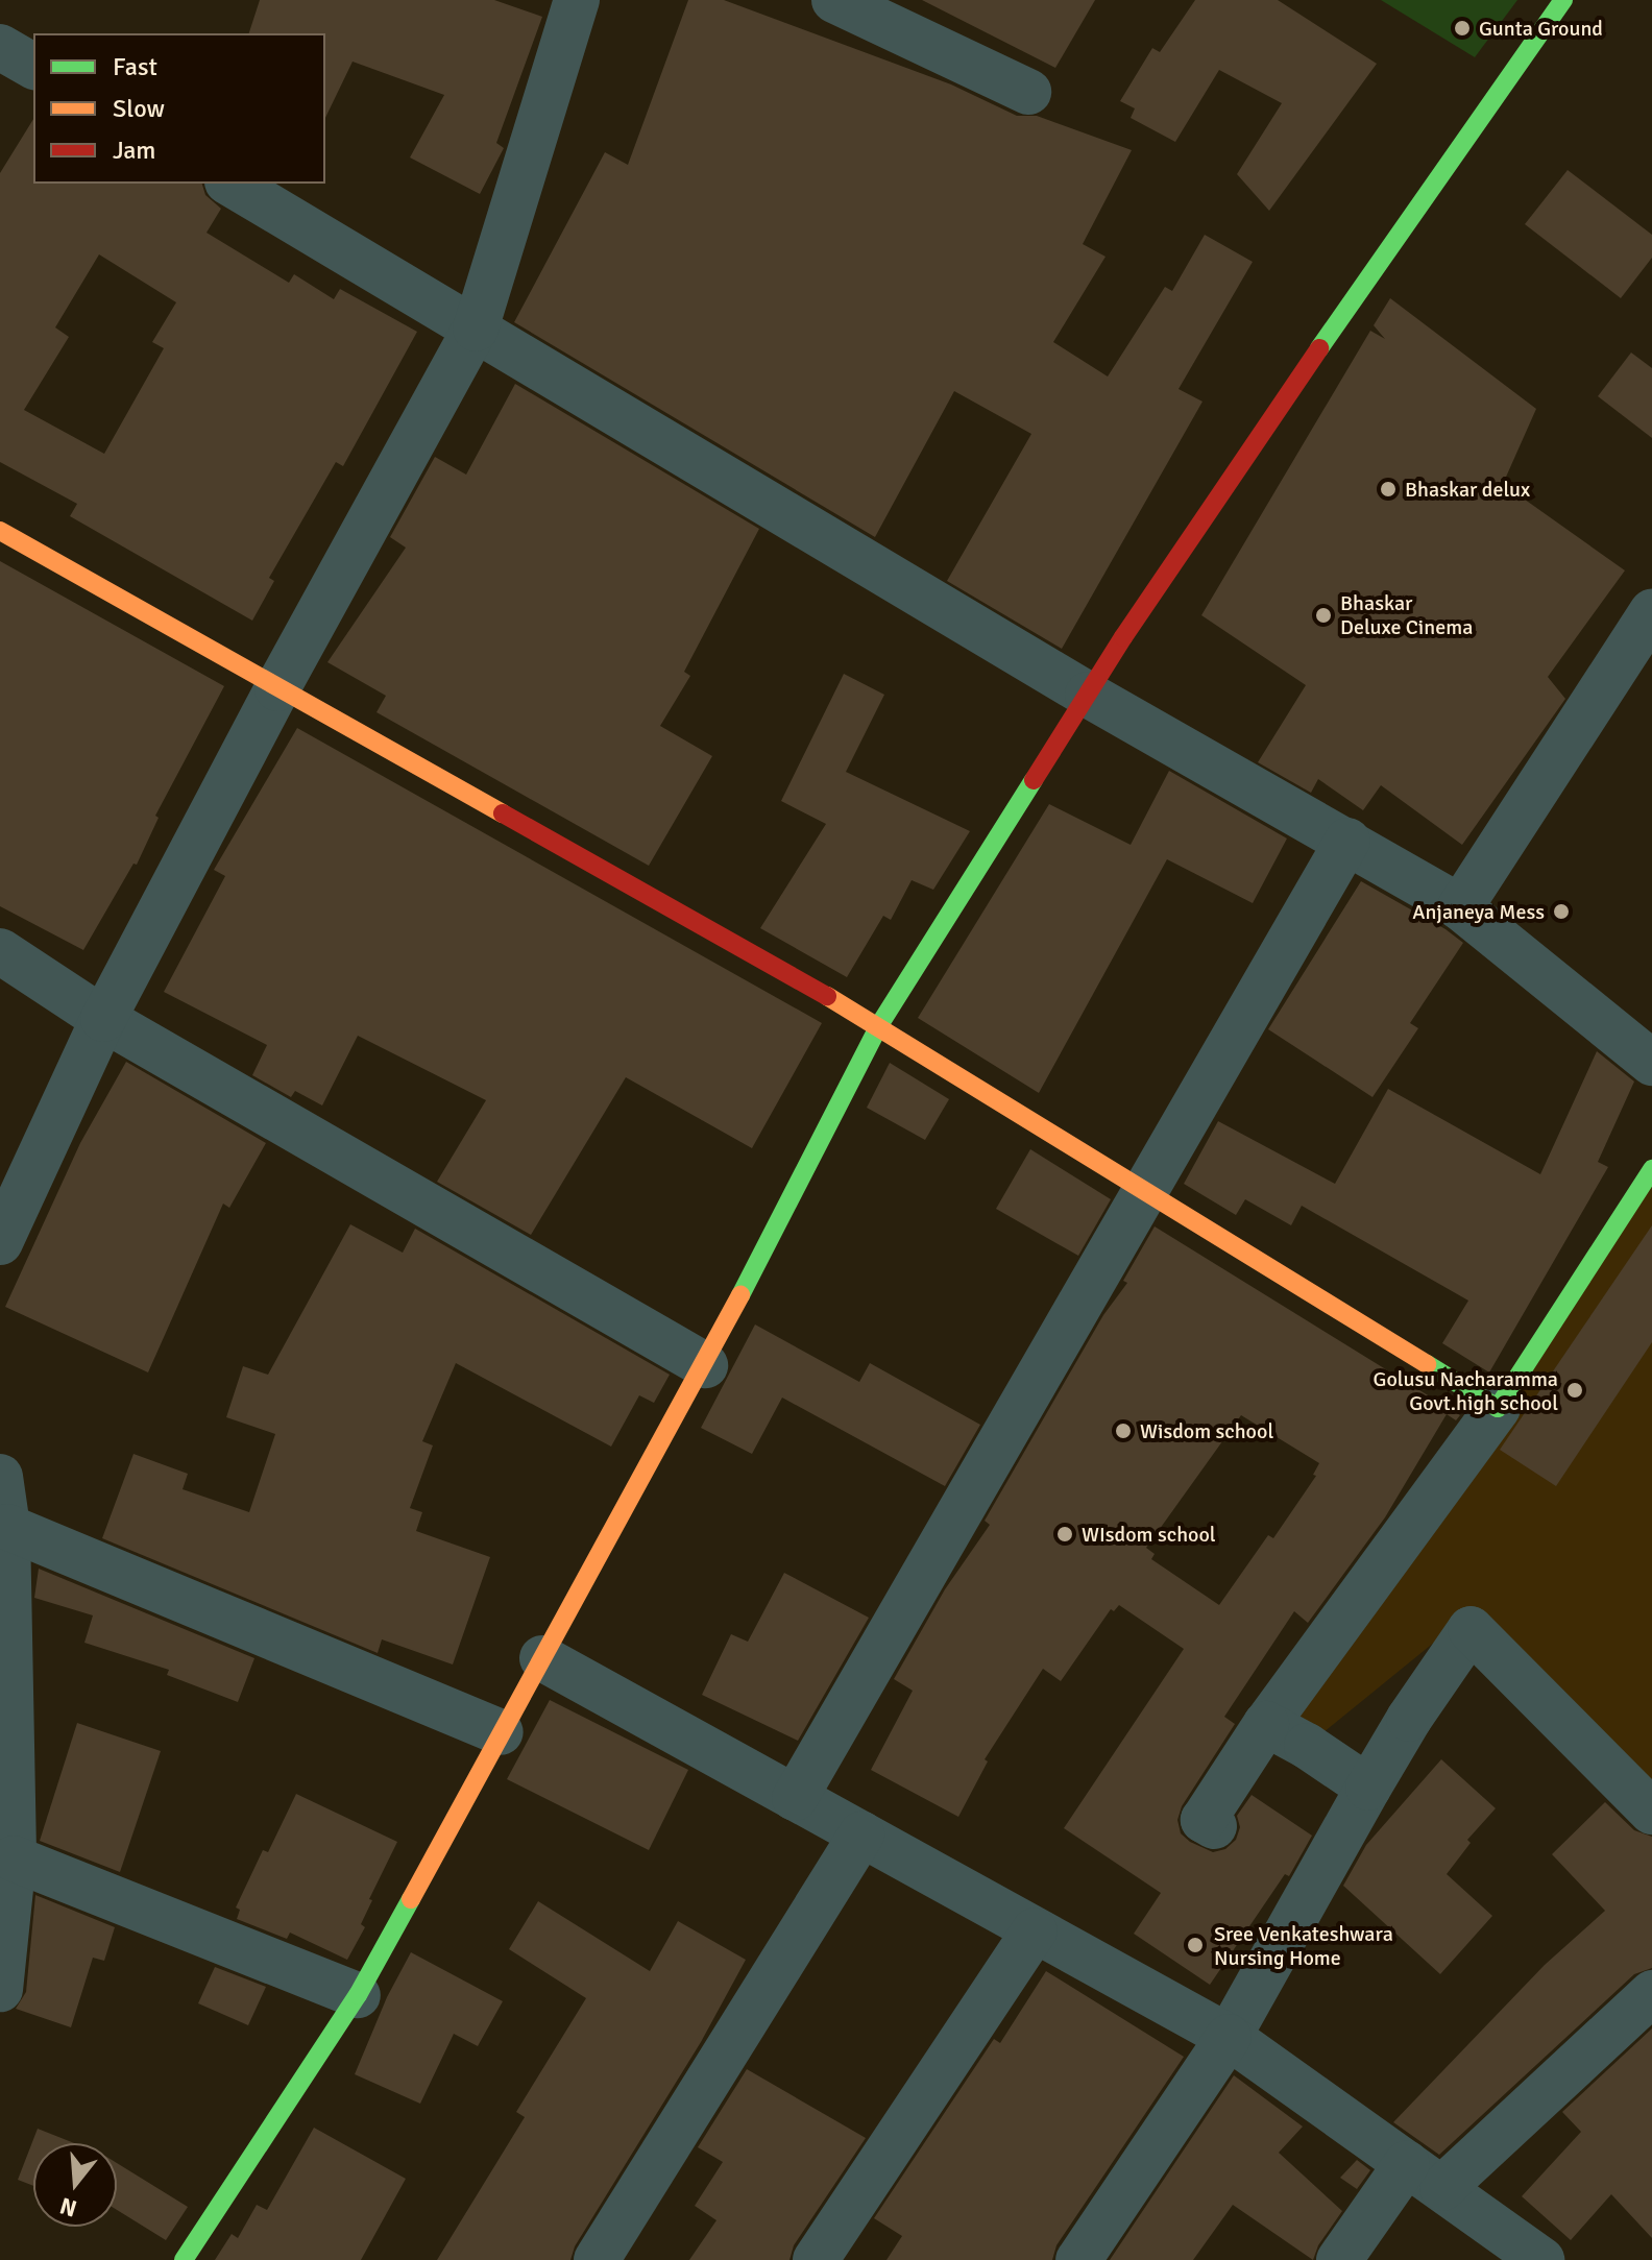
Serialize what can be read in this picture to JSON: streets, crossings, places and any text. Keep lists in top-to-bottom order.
{
  "places": [
    "Gunta Ground",
    "Bhaskar delux",
    "Bhaskar Deluxe Cinema",
    "Anjaneya Mess",
    "Golusu Nacharamma Govt.high school",
    "Wisdom school",
    "WIsdom school",
    "Sree Venkateshwara Nursing Home"
  ],
  "legend": ["Fast", "Slow", "Jam"],
  "north": "bottom"
}
